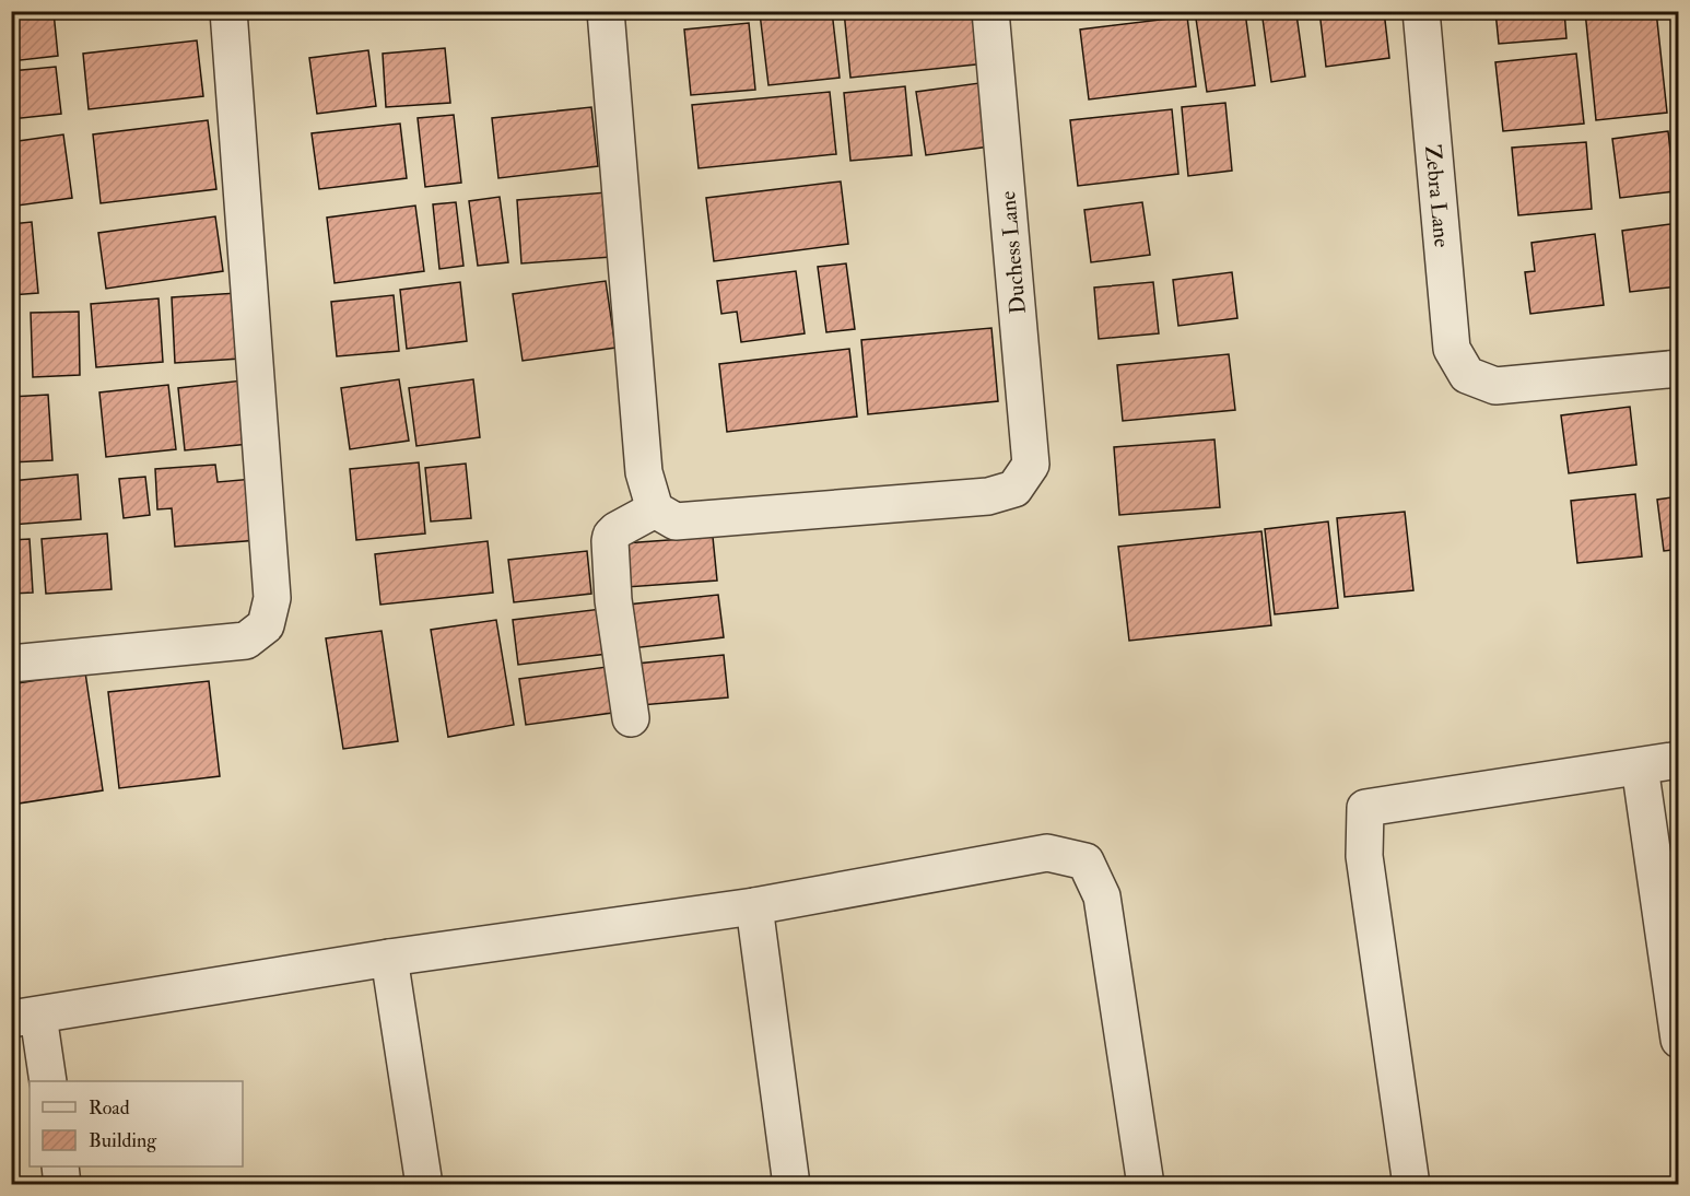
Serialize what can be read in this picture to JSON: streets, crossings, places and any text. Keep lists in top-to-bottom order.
{
  "streets": {
    "street": ["Zebra Lane", "Duchess Lane"]
  },
  "legend": ["Road", "Building"]
}
